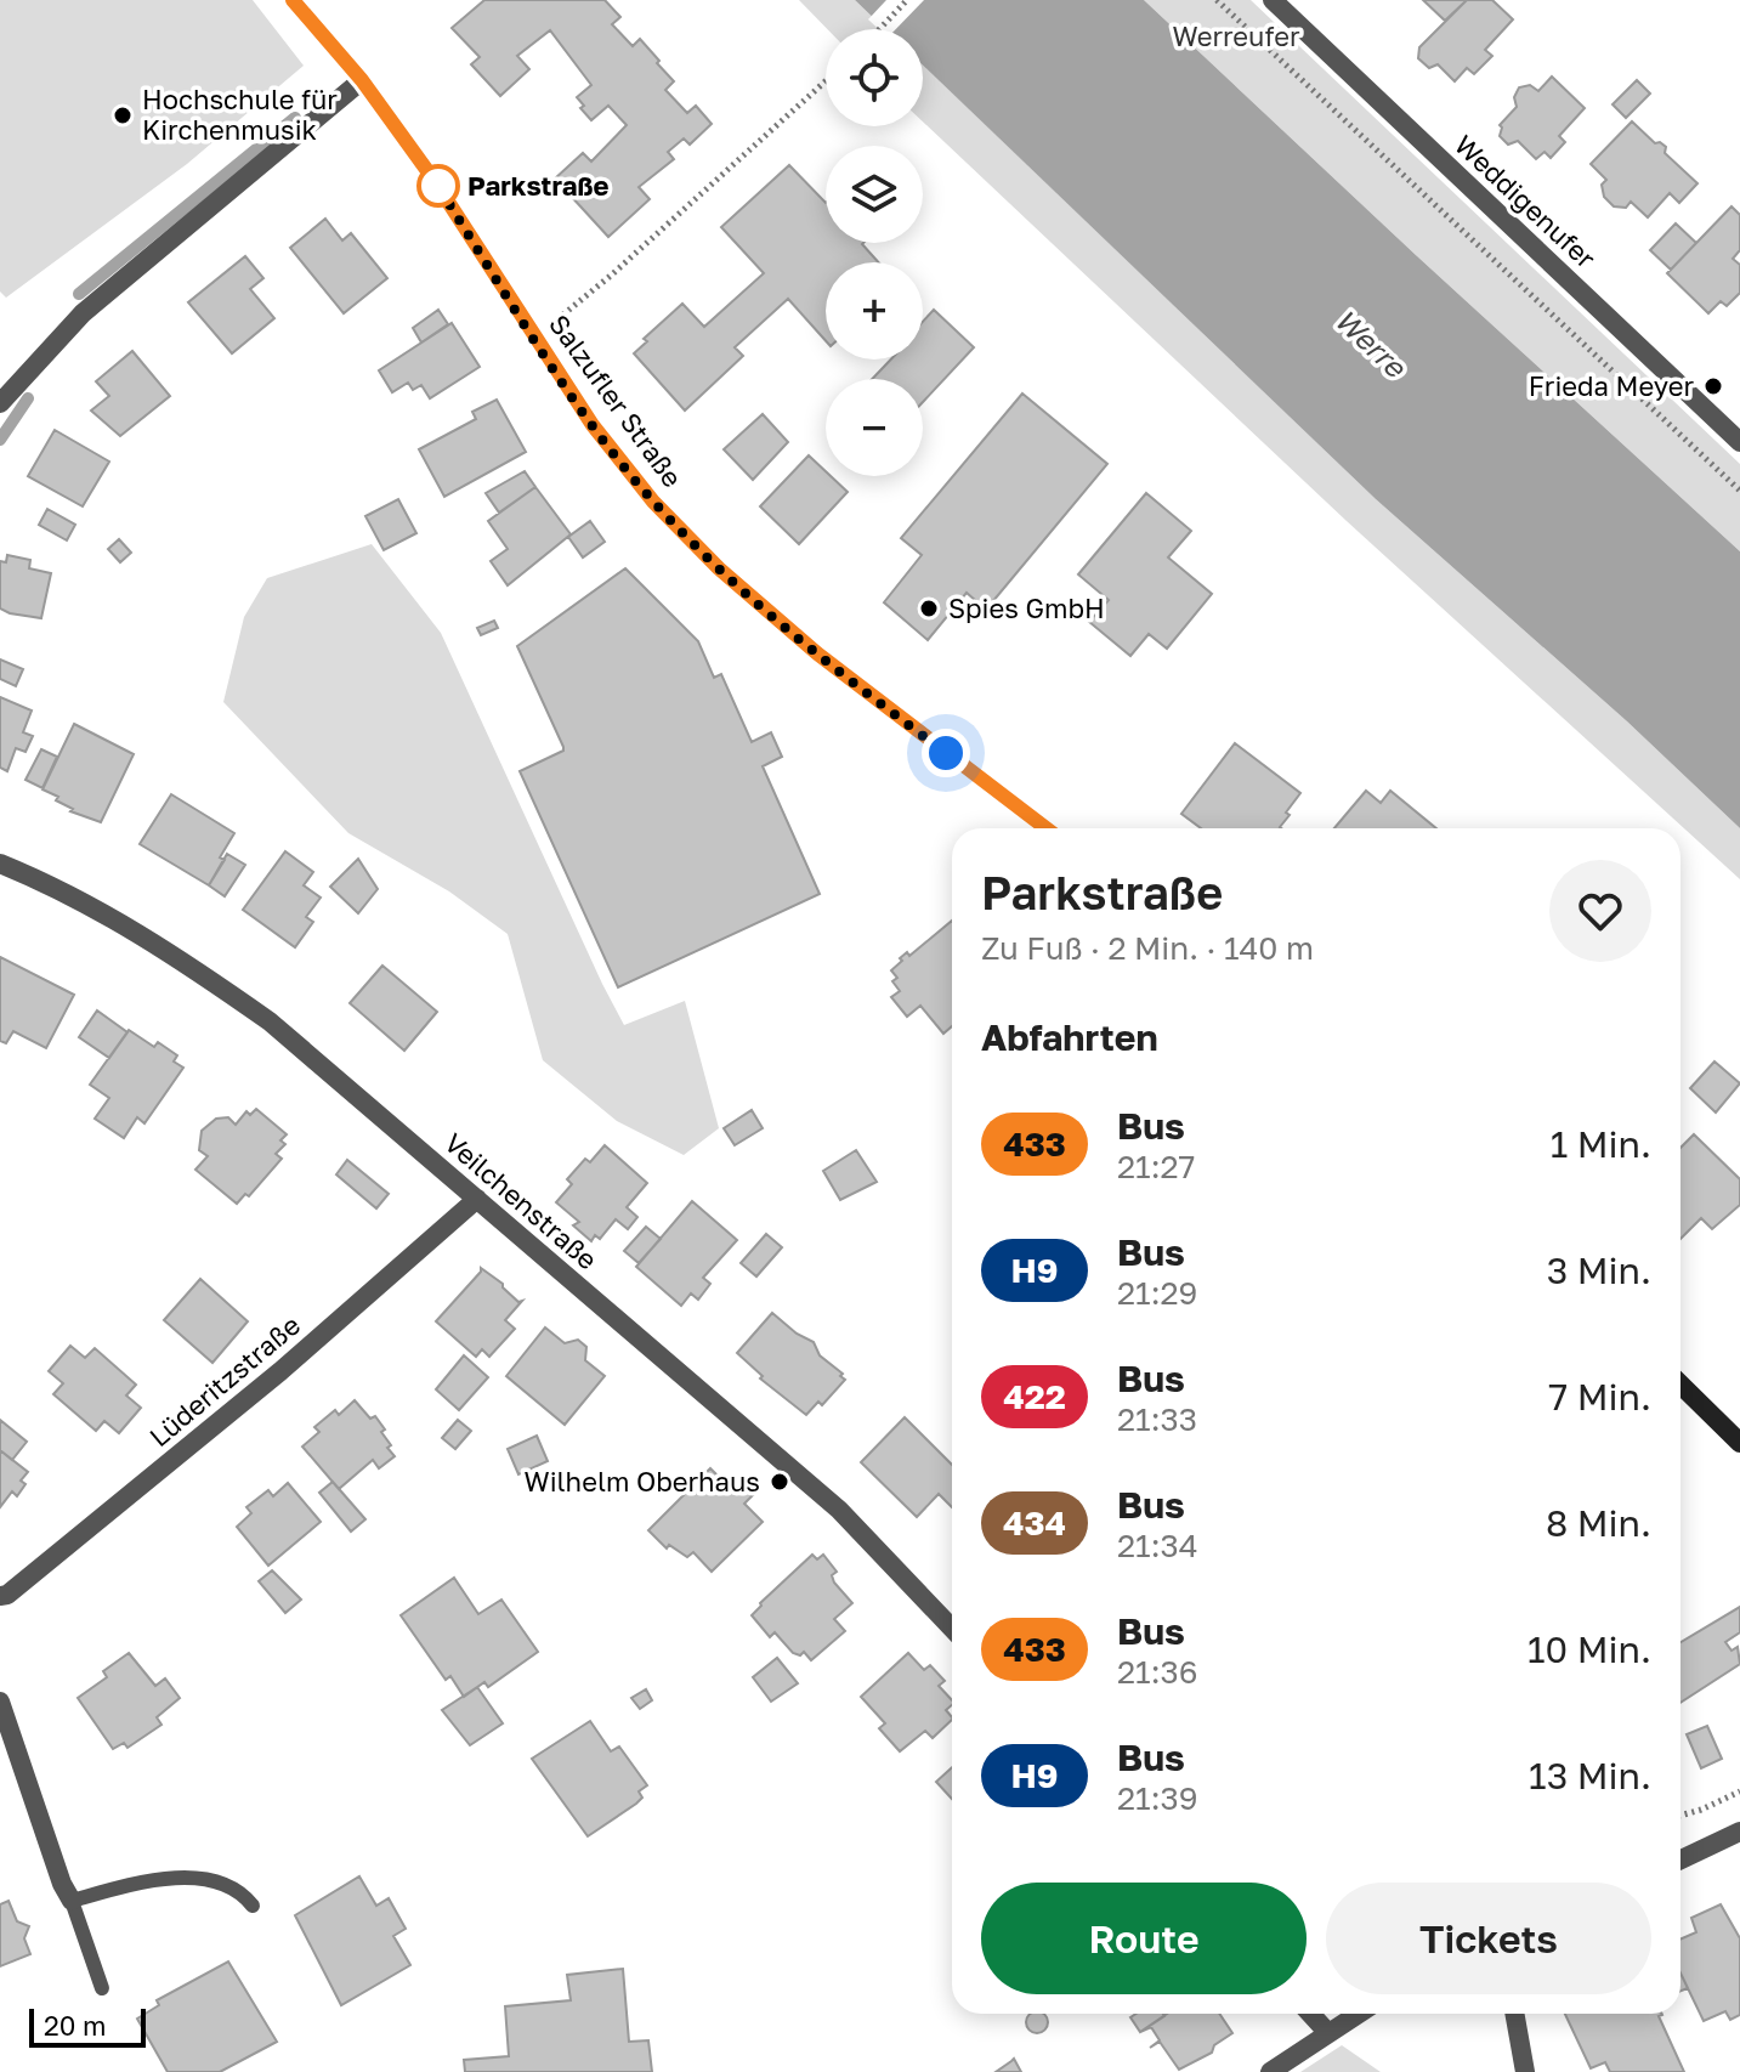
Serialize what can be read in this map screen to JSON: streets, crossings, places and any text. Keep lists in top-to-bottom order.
{
  "streets": {
    "main road": ["Salzufler Straße"],
    "street": ["Weddigenufer", "Veilchenstraße", "Lüderitzstraße"]
  },
  "crossings": [
    ["Veilchenstraße", "Lüderitzstraße"]
  ],
  "water": ["Werre"],
  "parks": ["Werreufer"],
  "places": [
    "Hochschule für Kirchenmusik",
    "Parkstraße",
    "Frieda Meyer",
    "Spies GmbH",
    "Wilhelm Oberhaus"
  ],
  "lines": ["bus line 433"],
  "scale_bar": "20 m",
  "page": {
    "map_buttons": ["+", "−"],
    "heading": [
      ["Parkstraße", "Zu Fuß · 2 Min. · 140 m"],
      "Abfahrten"
    ],
    "list": [
      {
        "mark": "433",
        "name": "Bus",
        "note": "21:27",
        "value": "1 Min."
      },
      {
        "mark": "H9",
        "name": "Bus",
        "note": "21:29",
        "value": "3 Min."
      },
      {
        "mark": "422",
        "name": "Bus",
        "note": "21:33",
        "value": "7 Min."
      },
      {
        "mark": "434",
        "name": "Bus",
        "note": "21:34",
        "value": "8 Min."
      },
      {
        "mark": "433",
        "name": "Bus",
        "note": "21:36",
        "value": "10 Min."
      },
      {
        "mark": "H9",
        "name": "Bus",
        "note": "21:39",
        "value": "13 Min."
      }
    ],
    "buttons": ["Route", "Tickets"],
    "scale": "20 m"
  }
}
